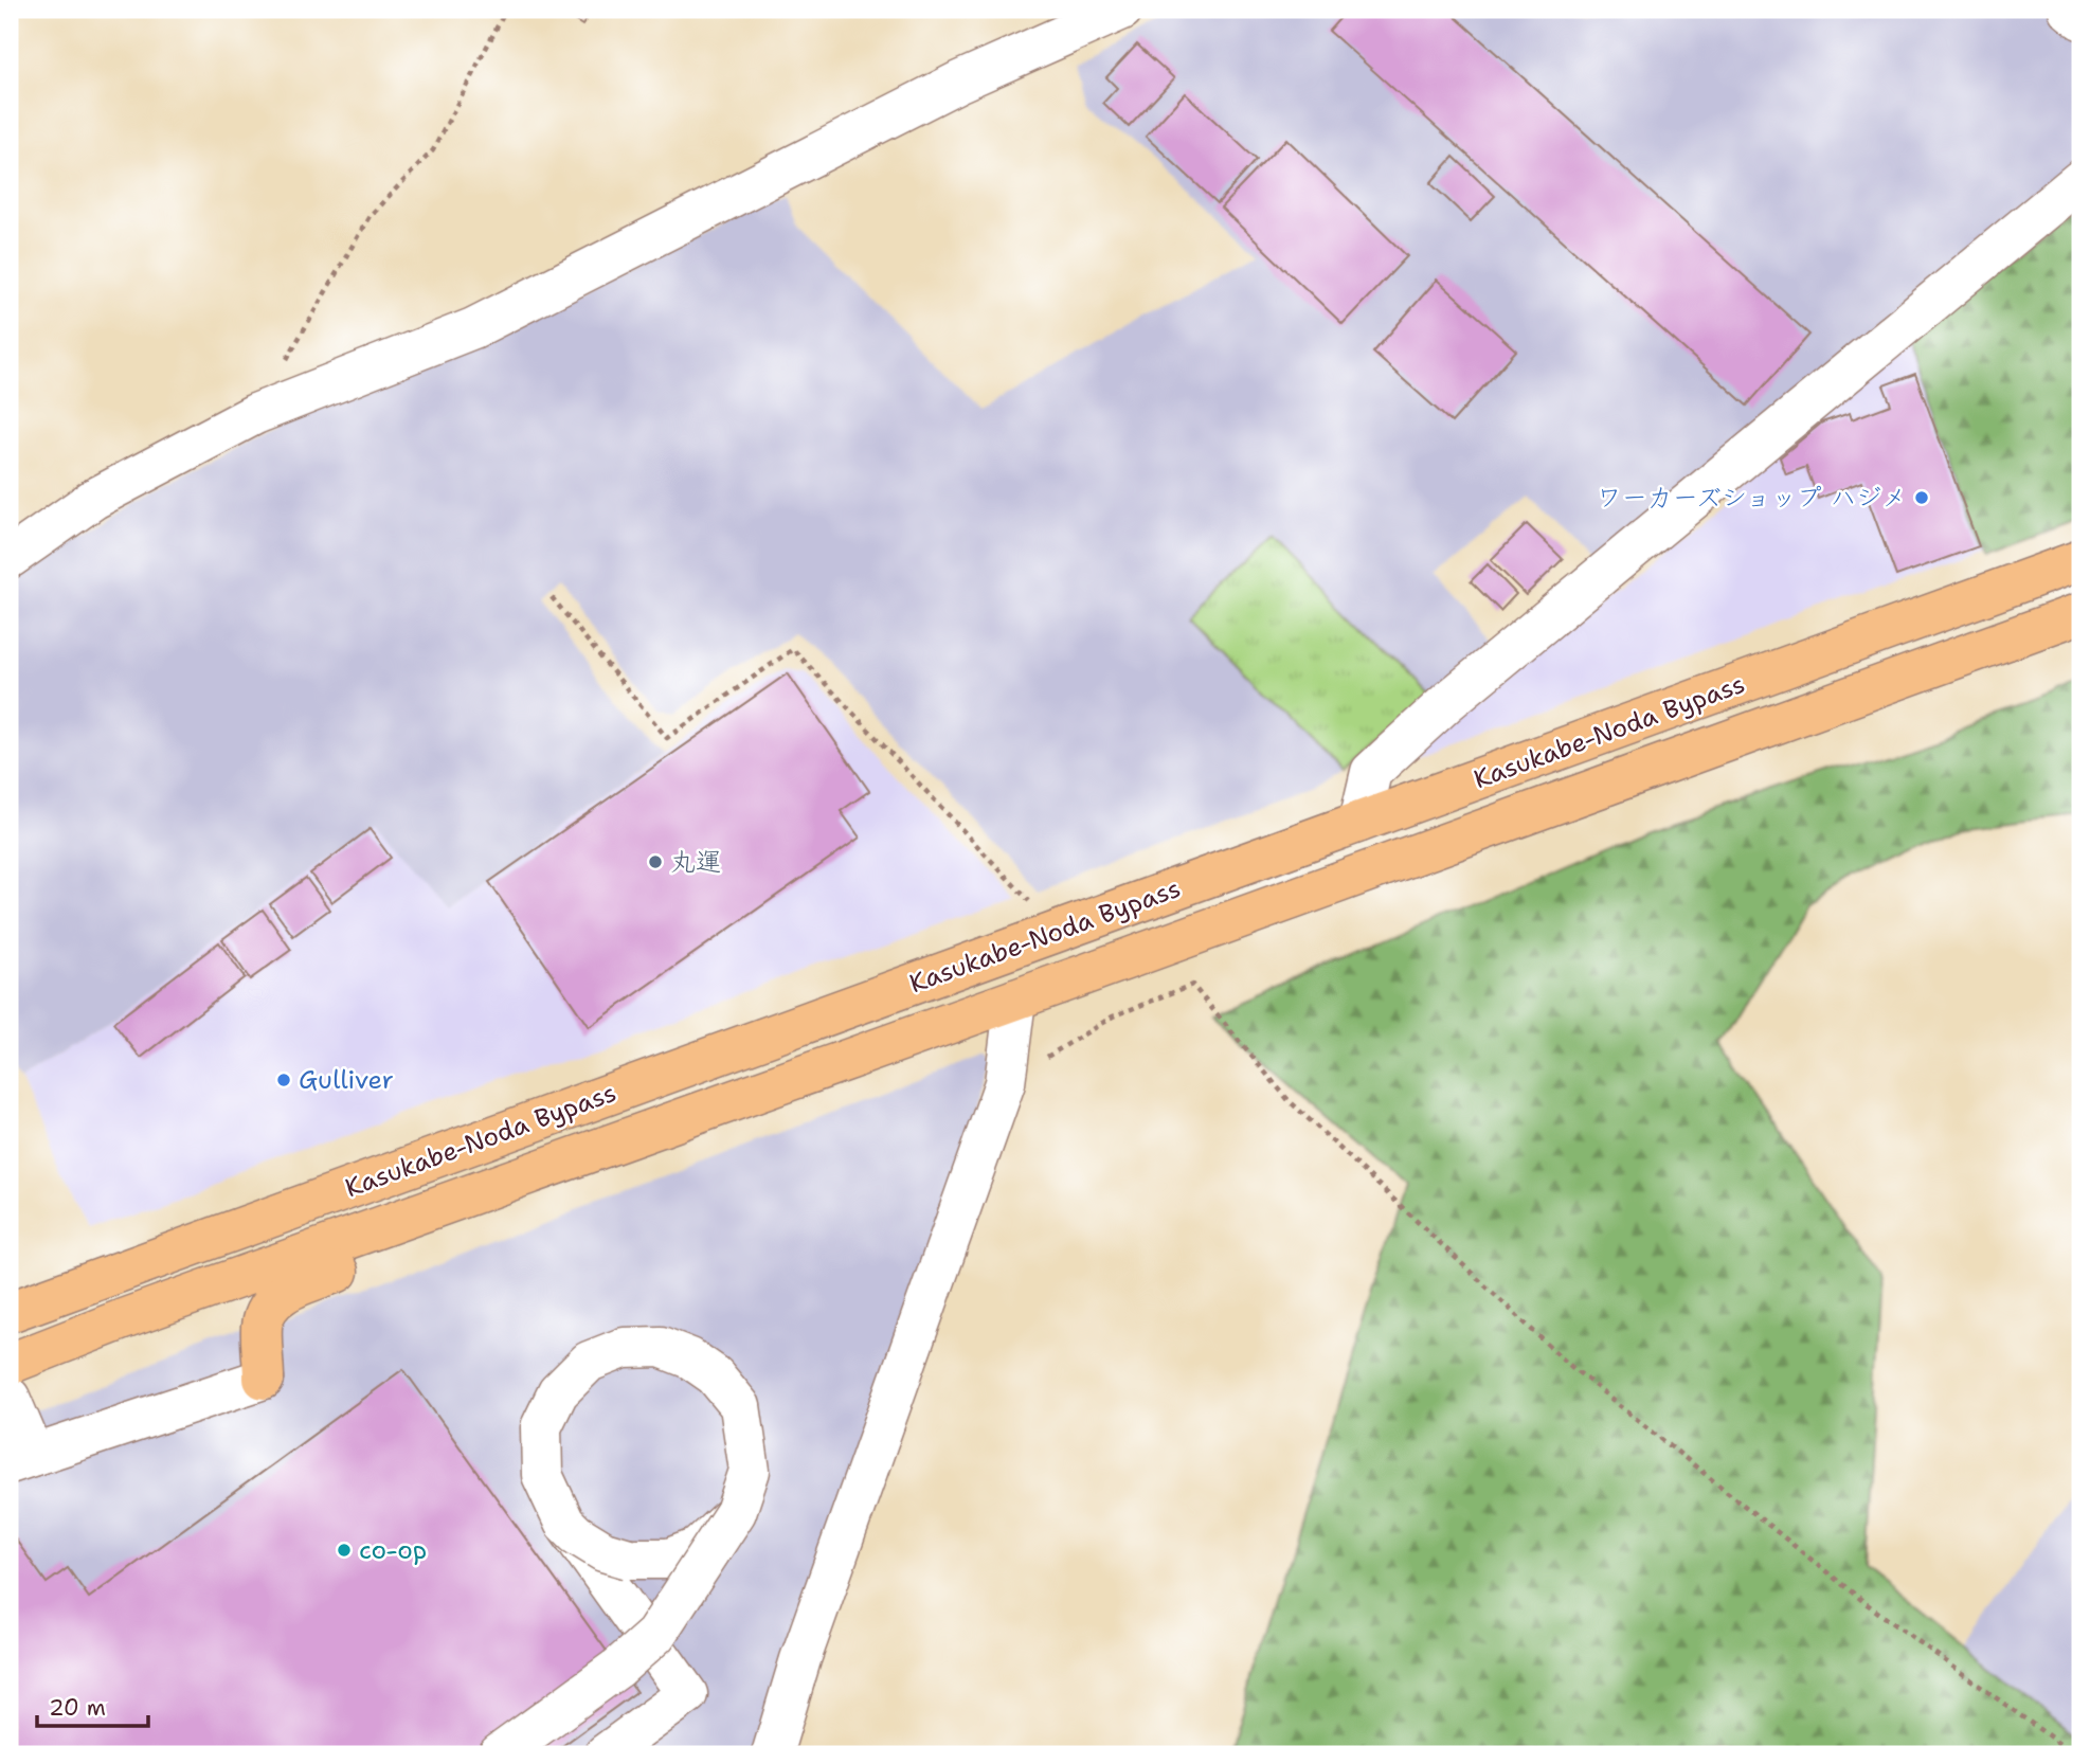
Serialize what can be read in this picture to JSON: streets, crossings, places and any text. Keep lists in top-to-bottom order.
{
  "streets": {
    "highway": ["Kasukabe-Noda Bypass"]
  },
  "places": [
    "ワーカーズショップ ハジメ",
    "丸運",
    "Gulliver",
    "co-op"
  ],
  "scale_bar": "20 m"
}
